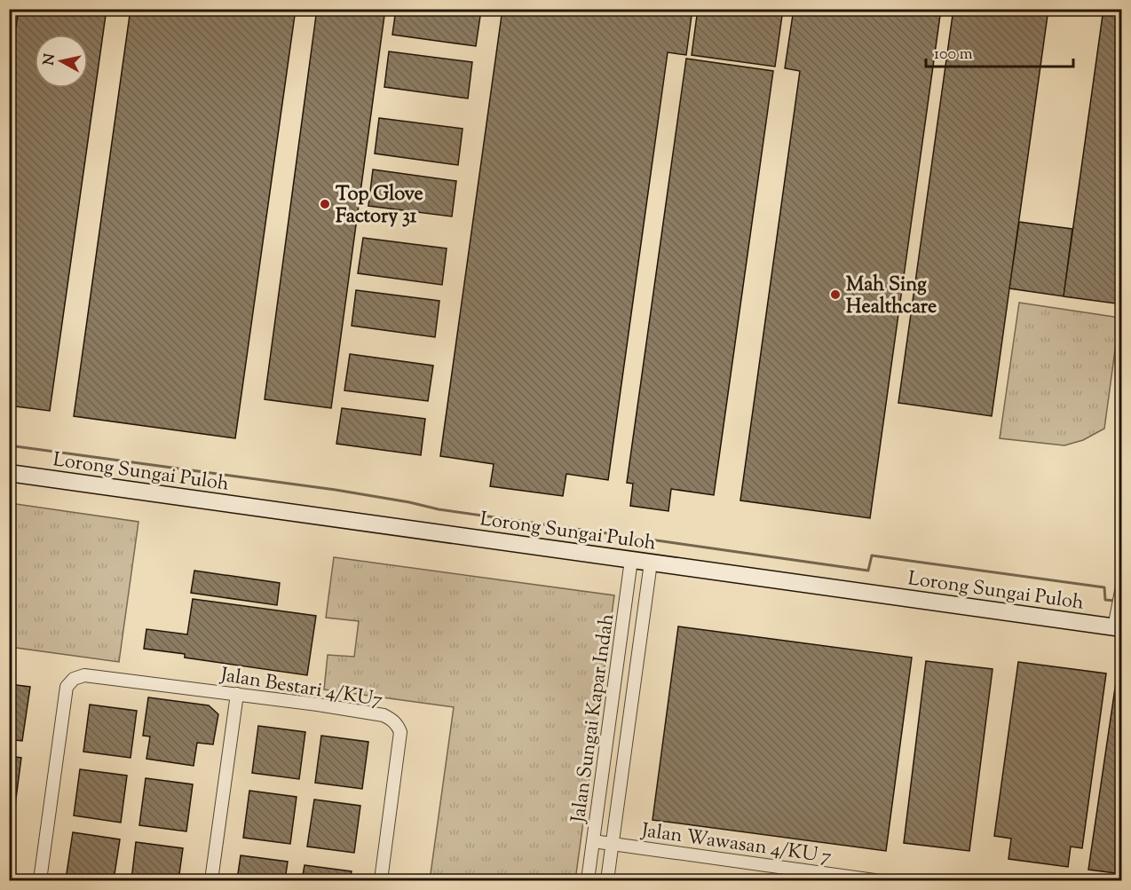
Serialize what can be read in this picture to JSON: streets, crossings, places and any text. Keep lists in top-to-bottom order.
{
  "streets": {
    "street": [
      "Lorong Sungai Puloh",
      "Jalan Bestari 4/KU7",
      "Jalan Sungai Kapar Indah",
      "Jalan Wawasan 4/KU 7"
    ]
  },
  "crossings": [
    ["Lorong Sungai Puloh", "Jalan Sungai Kapar Indah"],
    ["Jalan Sungai Kapar Indah", "Jalan Wawasan 4/KU 7"]
  ],
  "places": ["Top Glove Factory 31", "Mah Sing Healthcare"],
  "scale_bar": "100 m",
  "north": "left"
}
